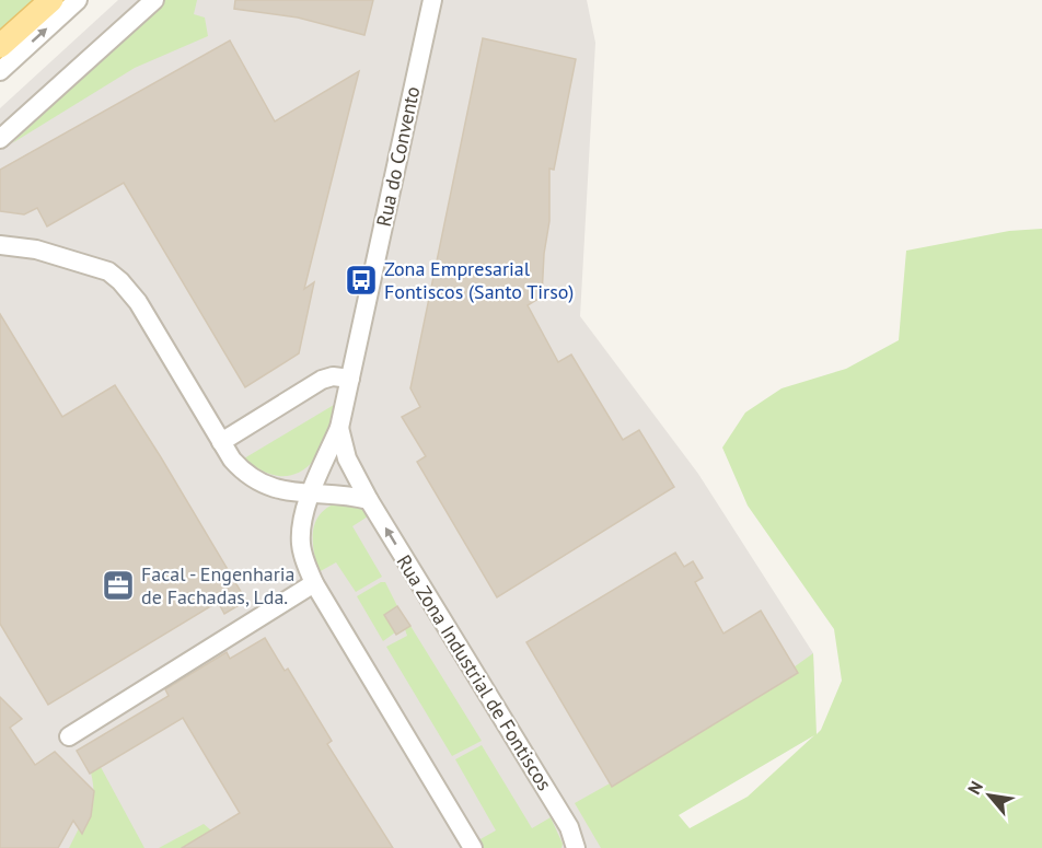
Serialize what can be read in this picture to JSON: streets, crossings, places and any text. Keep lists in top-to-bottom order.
{
  "streets": {
    "street": ["Rua do Convento", "Rua Zona Industrial de Fontiscos"]
  },
  "crossings": [
    ["Rua do Convento", "Rua Zona Industrial de Fontiscos"]
  ],
  "places": {
    "bus stop": ["Zona Empresarial Fontiscos (Santo Tirso)"],
    "office": ["Facal - Engenharia de Fachadas, Lda."]
  },
  "north": "top left"
}
